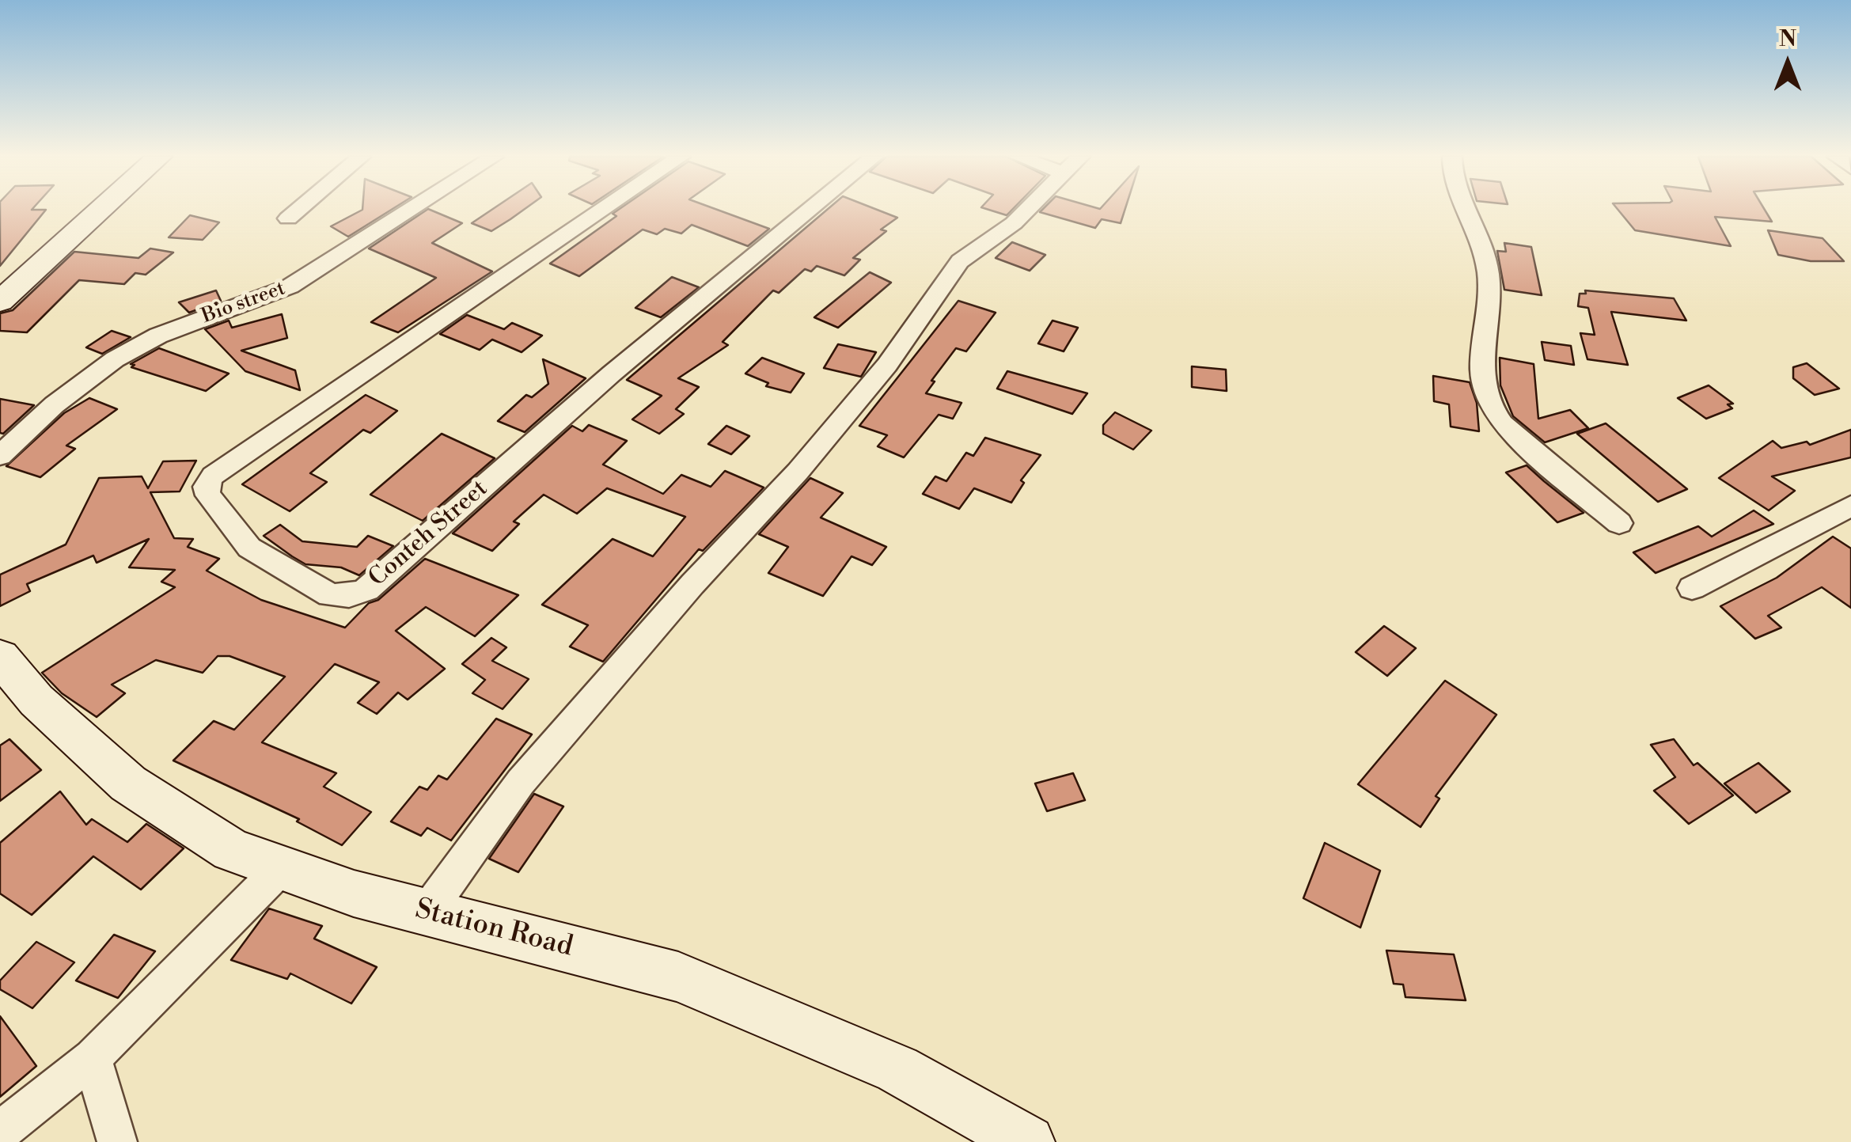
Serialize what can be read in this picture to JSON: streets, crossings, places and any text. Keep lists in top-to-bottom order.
{
  "streets": {
    "main road": ["Station Road"],
    "street": ["Bio street", "Conteh Street"]
  },
  "north": "top"
}
